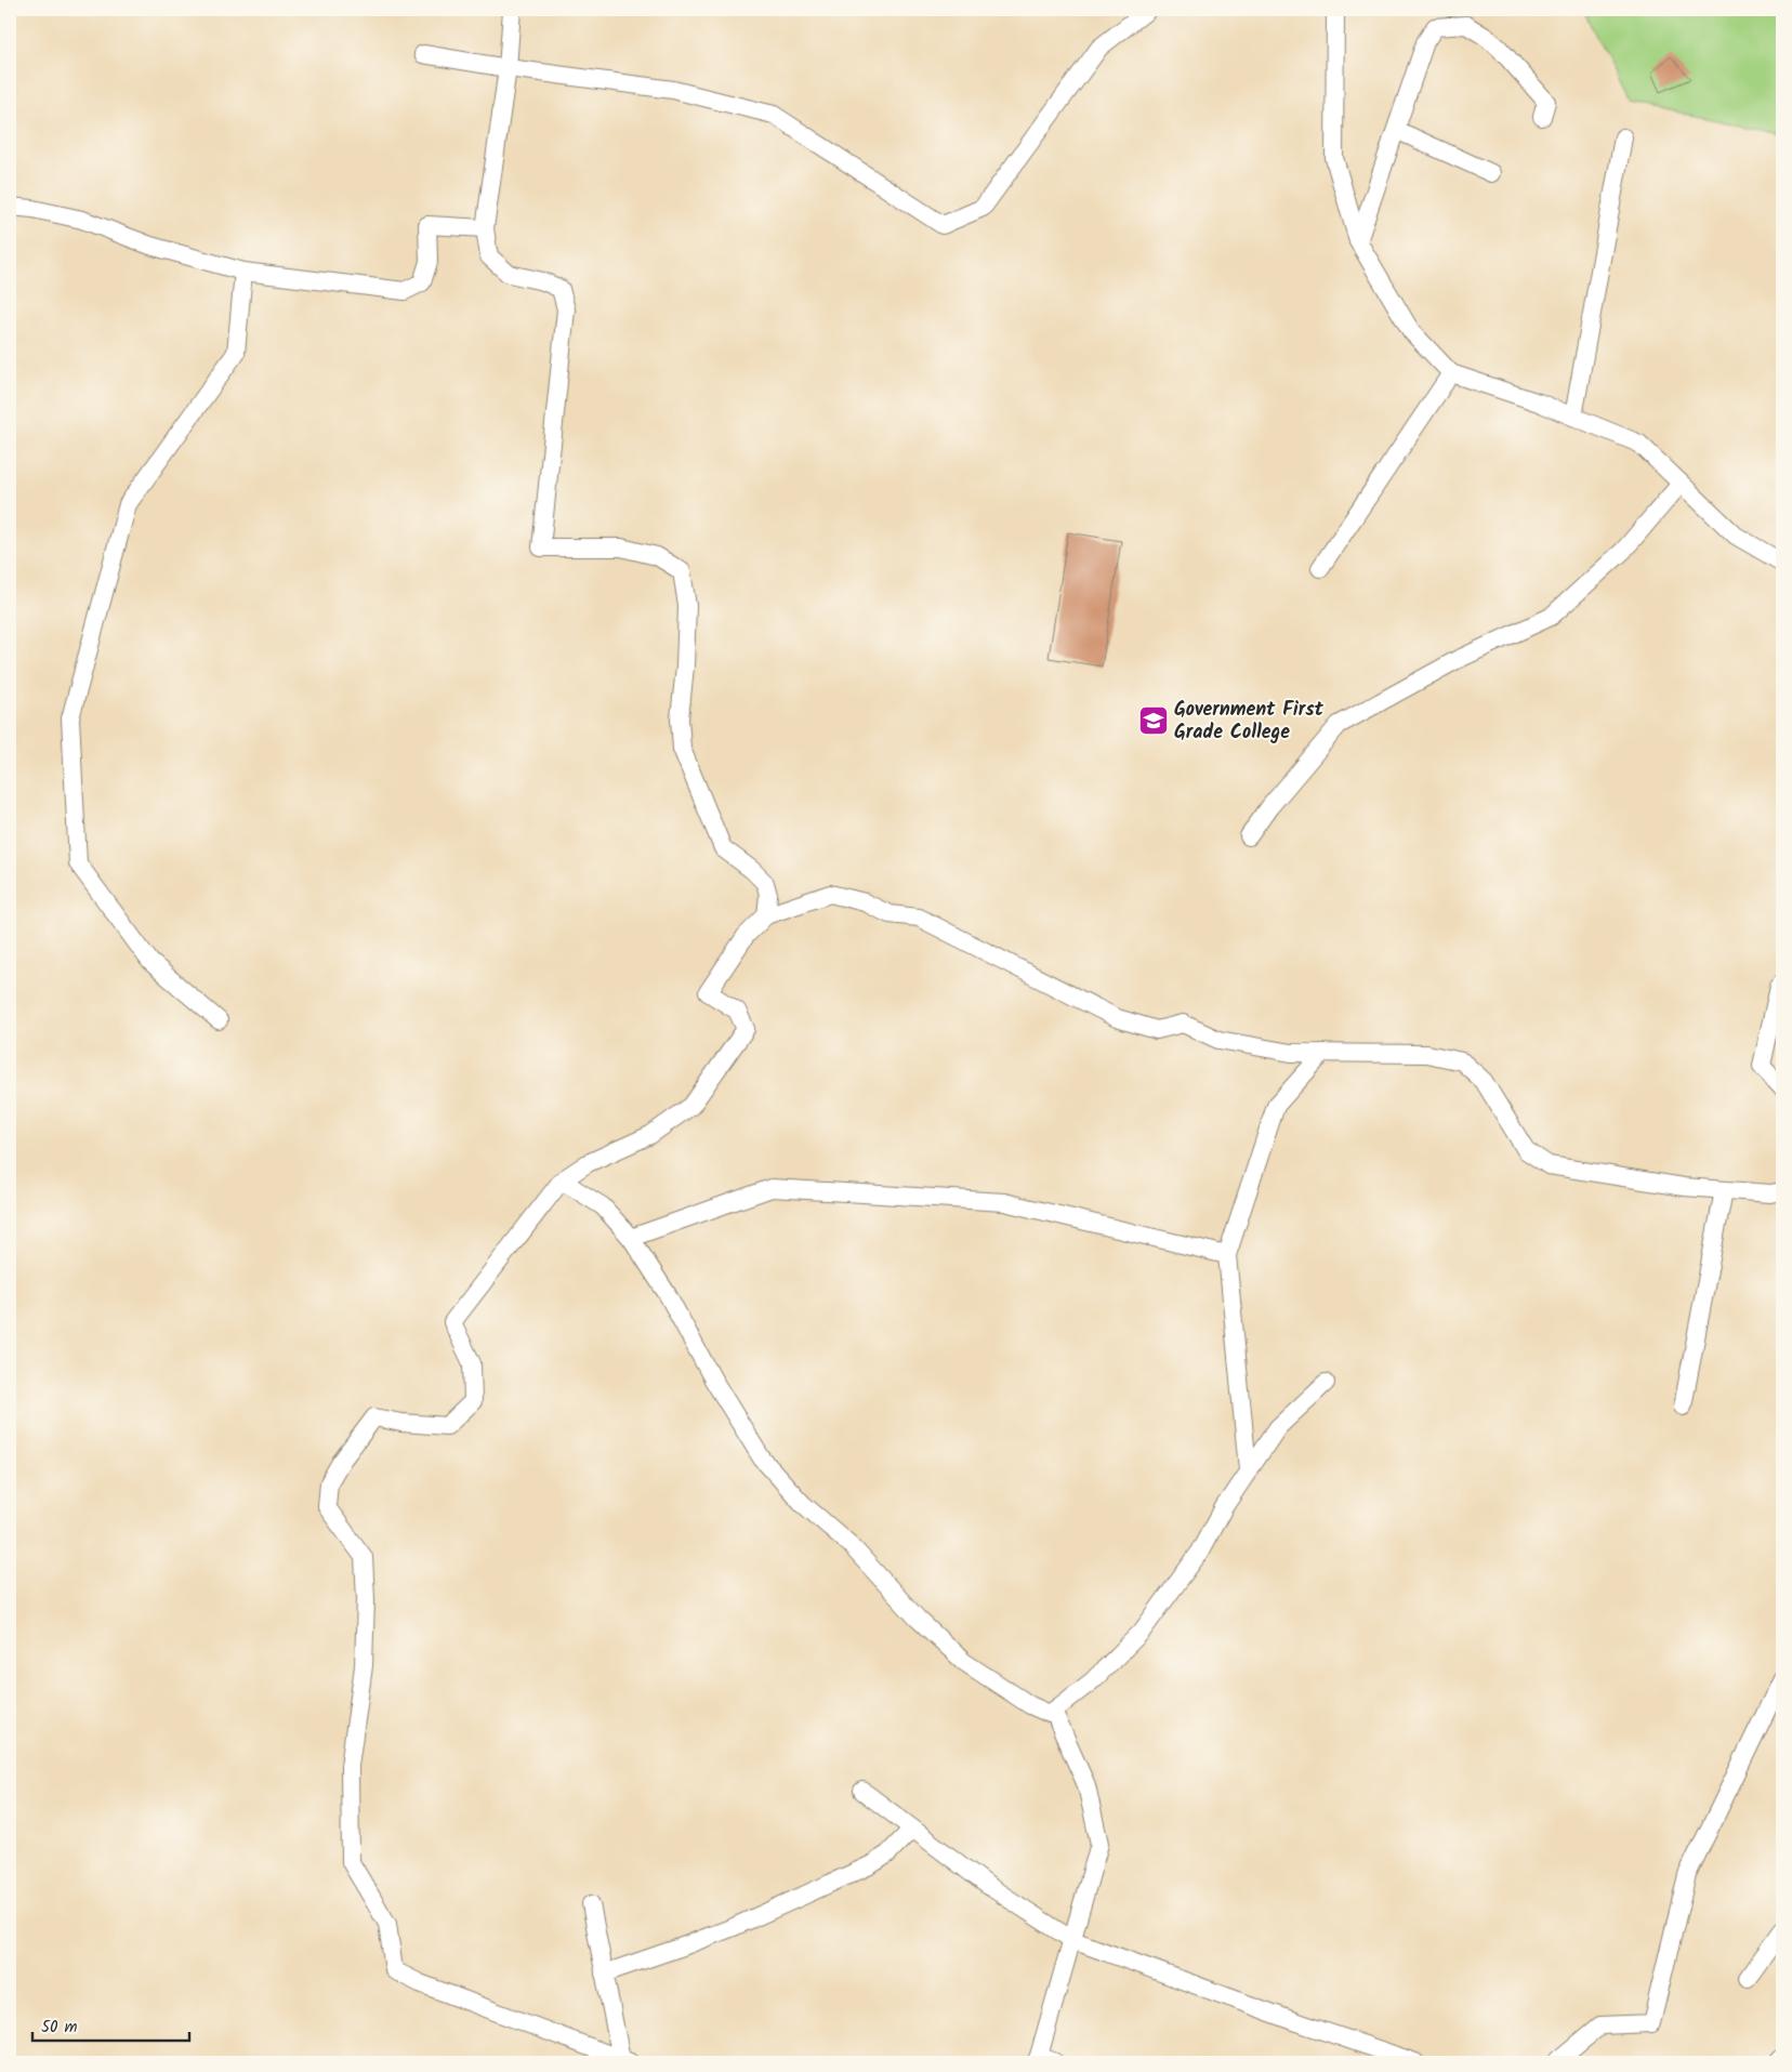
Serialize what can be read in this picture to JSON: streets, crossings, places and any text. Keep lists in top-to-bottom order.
{
  "places": {
    "school or university": ["Government First Grade College"]
  },
  "scale_bar": "50 m"
}
